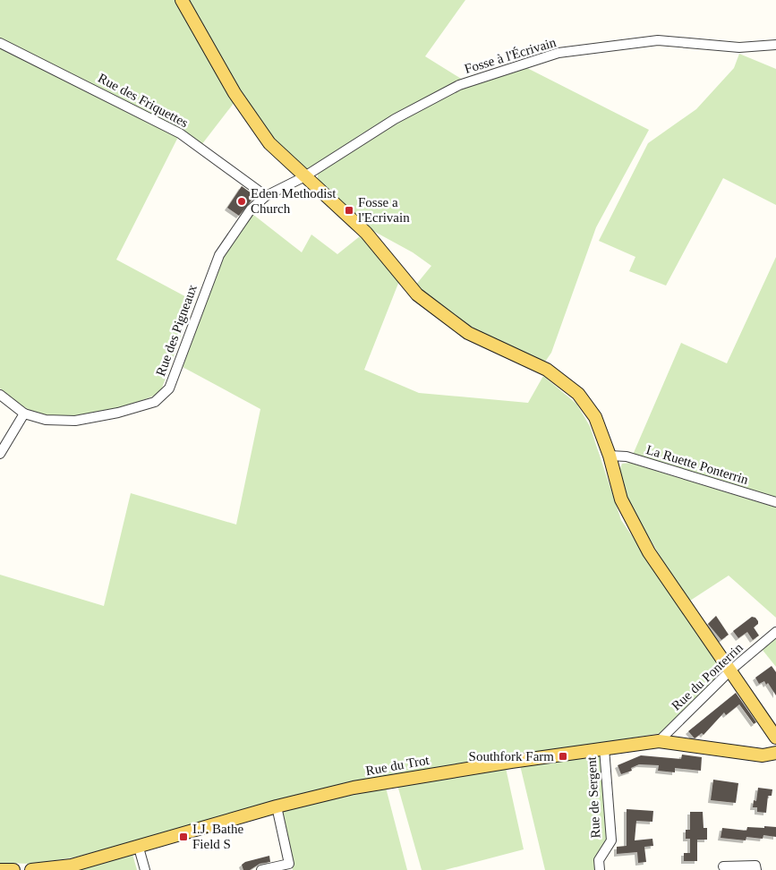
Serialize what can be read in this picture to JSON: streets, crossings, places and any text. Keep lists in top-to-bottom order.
{
  "streets": {
    "main road": ["Rue du Trot"],
    "street": [
      "Fosse à l'Écrivain",
      "Rue des Friquettes",
      "Rue des Pigneaux",
      "La Ruette Ponterrin",
      "Rue du Ponterrin",
      "Rue de Sergent"
    ]
  },
  "crossings": [
    ["Fosse à l'Écrivain", "Rue des Pigneaux"],
    ["Rue des Friquettes", "Rue des Pigneaux"],
    ["Rue du Ponterrin", "Rue du Trot"],
    ["Rue du Trot", "Rue de Sergent"]
  ],
  "places": {
    "other": ["Eden Methodist Church"],
    "transit": ["Fosse a l'Ecrivain", "Southfork Farm", "I.J. Bathe Field S"]
  }
}
